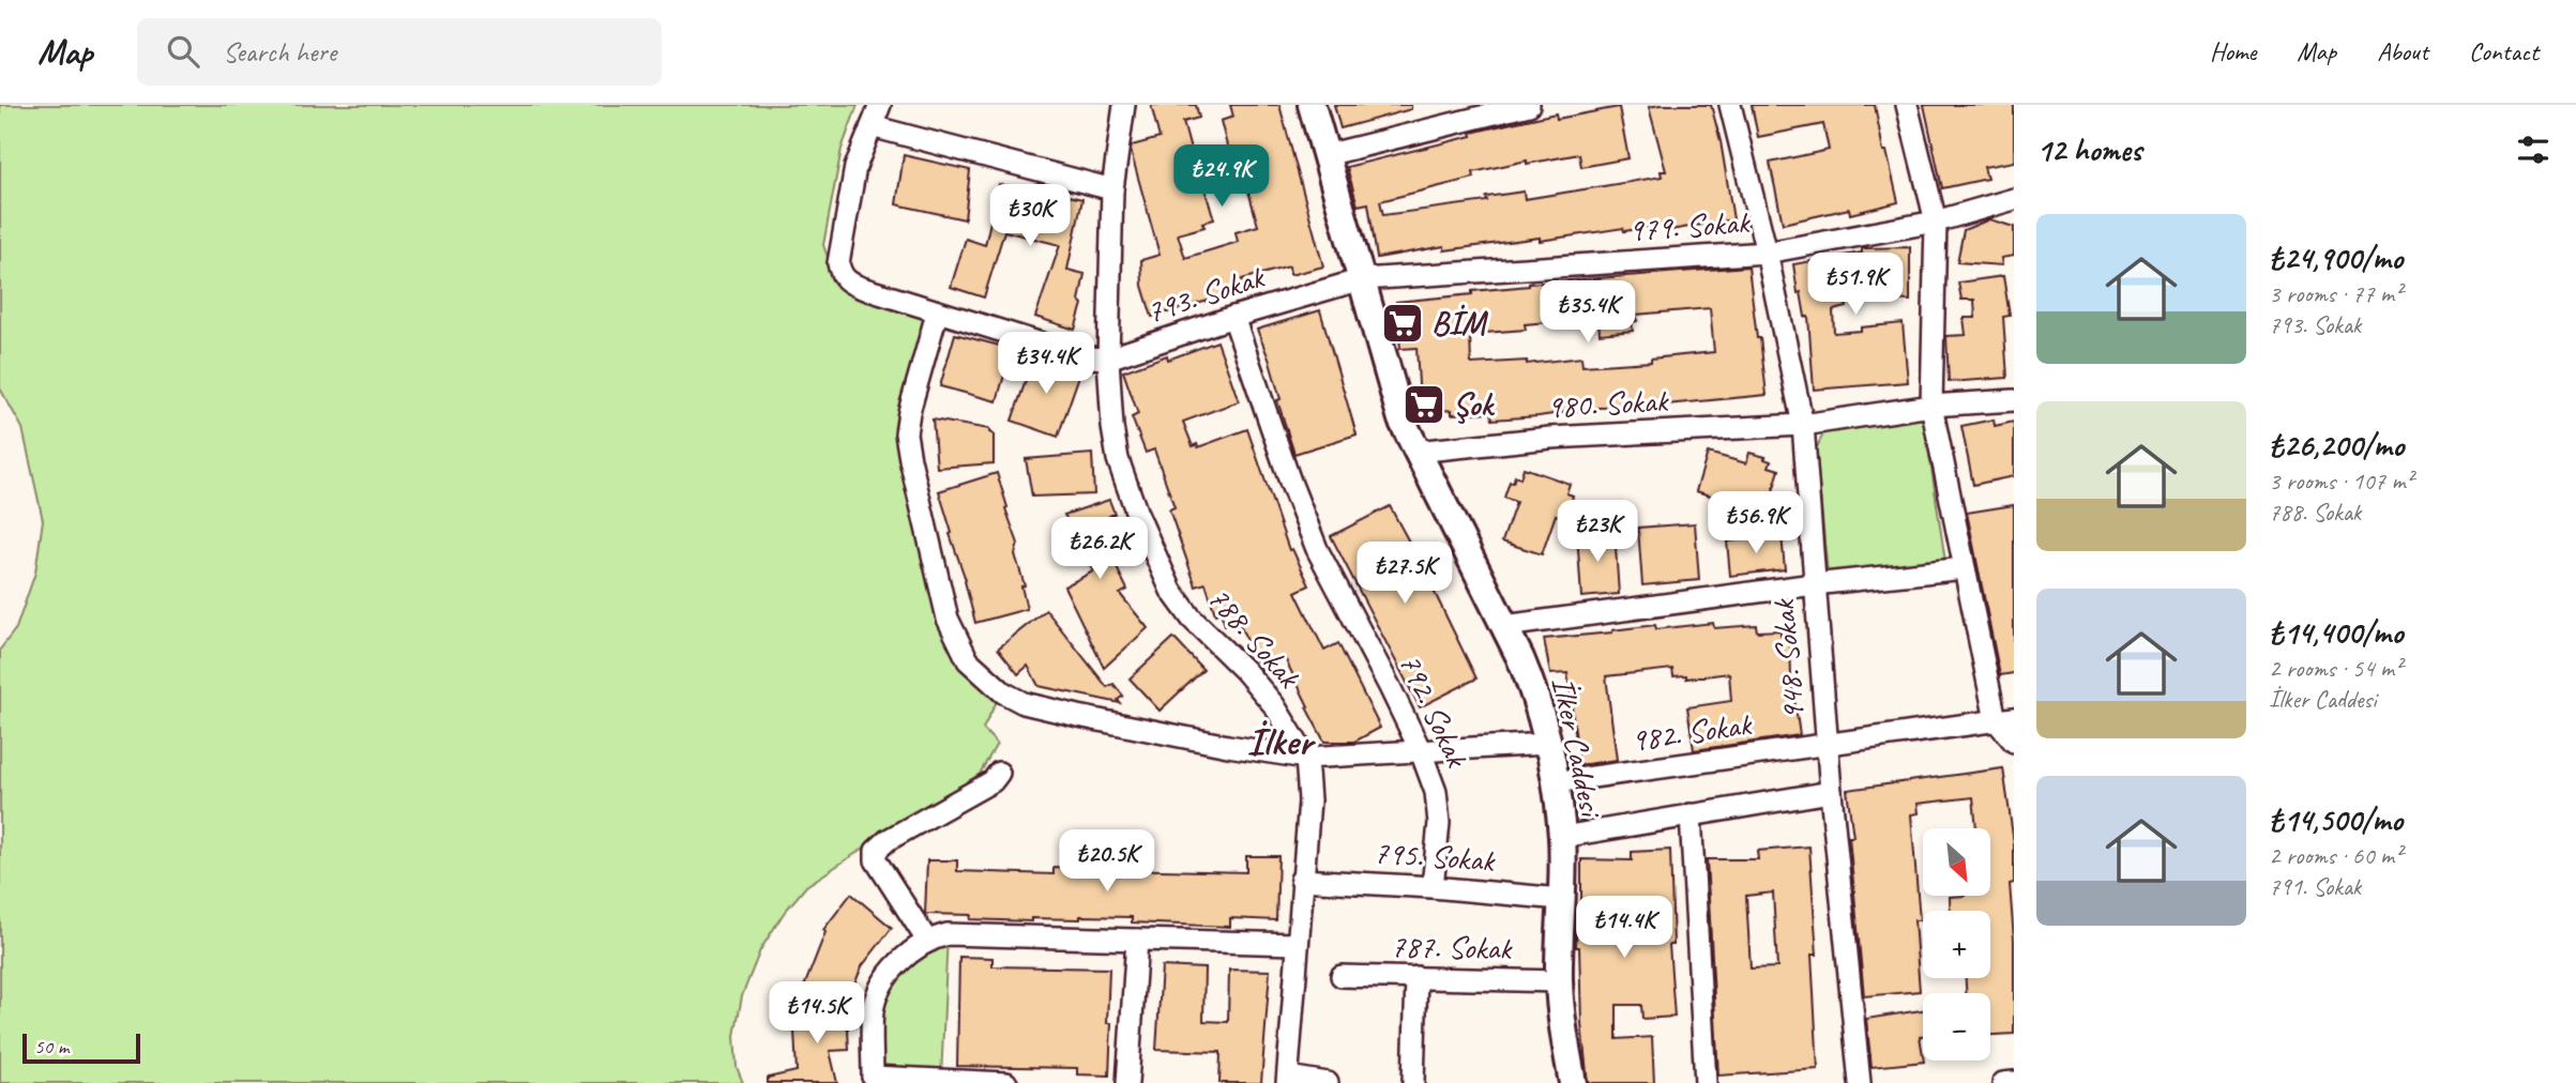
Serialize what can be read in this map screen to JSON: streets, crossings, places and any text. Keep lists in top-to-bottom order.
{
  "streets": {
    "main road": ["İlker Caddesi"],
    "street": [
      "979. Sokak",
      "793. Sokak",
      "980. Sokak",
      "788. Sokak",
      "948. Sokak",
      "792. Sokak",
      "982. Sokak",
      "795. Sokak",
      "787. Sokak"
    ]
  },
  "crossings": [
    ["979. Sokak", "793. Sokak"],
    ["979. Sokak", "948. Sokak"],
    ["979. Sokak", "İlker Caddesi"],
    ["793. Sokak", "788. Sokak"],
    ["793. Sokak", "792. Sokak"],
    ["793. Sokak", "İlker Caddesi"],
    ["980. Sokak", "948. Sokak"],
    ["980. Sokak", "İlker Caddesi"],
    ["788. Sokak", "795. Sokak"],
    ["948. Sokak", "982. Sokak"],
    ["792. Sokak", "795. Sokak"],
    ["982. Sokak", "İlker Caddesi"],
    ["İlker Caddesi", "795. Sokak"],
    ["İlker Caddesi", "787. Sokak"]
  ],
  "districts": ["İlker"],
  "places": {
    "supermarket": ["BİM", "Şok"]
  },
  "scale_bar": "50 m",
  "north": "bottom right",
  "page": {
    "header": "Map",
    "search": "Search here",
    "nav": [
      "Home",
      "Map",
      "About",
      "Contact"
    ],
    "heading": "12 homes",
    "price": [
      "₺24.9K",
      "₺30K",
      "₺51.9K",
      "₺35.4K",
      "₺34.4K",
      "₺56.9K",
      "₺23K",
      "₺26.2K",
      "₺27.5K",
      "₺20.5K",
      "₺14.4K",
      "₺14.5K"
    ],
    "list": [
      {
        "name": "₺24,900/mo",
        "note": "3 rooms · 77 m² · 793. Sokak"
      },
      {
        "name": "₺26,200/mo",
        "note": "3 rooms · 107 m² · 788. Sokak"
      },
      {
        "name": "₺14,400/mo",
        "note": "2 rooms · 54 m² · İlker Caddesi"
      },
      {
        "name": "₺14,500/mo",
        "note": "2 rooms · 60 m² · 791. Sokak"
      }
    ],
    "map_buttons": ["+", "−"],
    "scale": "50 m"
  }
}
